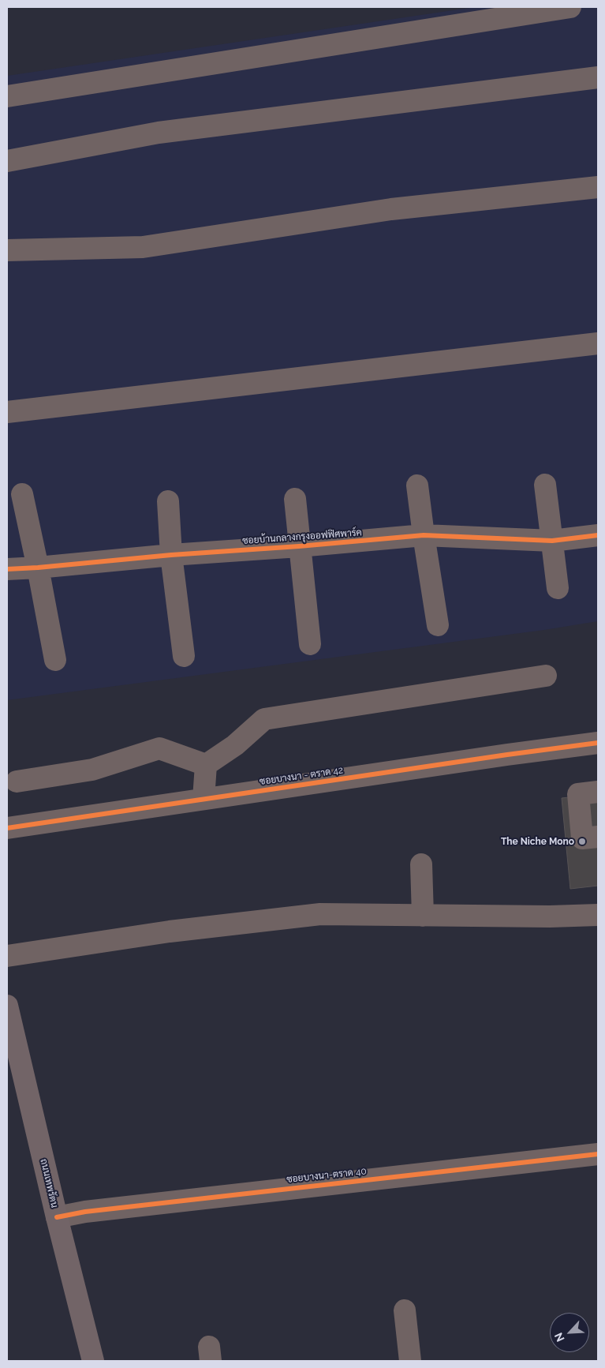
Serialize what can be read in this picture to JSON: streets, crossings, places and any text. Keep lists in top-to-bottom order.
{
  "streets": {
    "main road": ["ถนนเทพรัตน"],
    "street": ["ซอยบ้านกลางกรุงออฟฟิศพาร์ค", "ซอยบางนา - ตราด 42", "ซอยบางนา-ตราด 40"]
  },
  "crossings": [
    ["ซอยบางนา-ตราด 40", "ถนนเทพรัตน"]
  ],
  "places": ["The Niche Mono"],
  "north": "bottom left"
}
